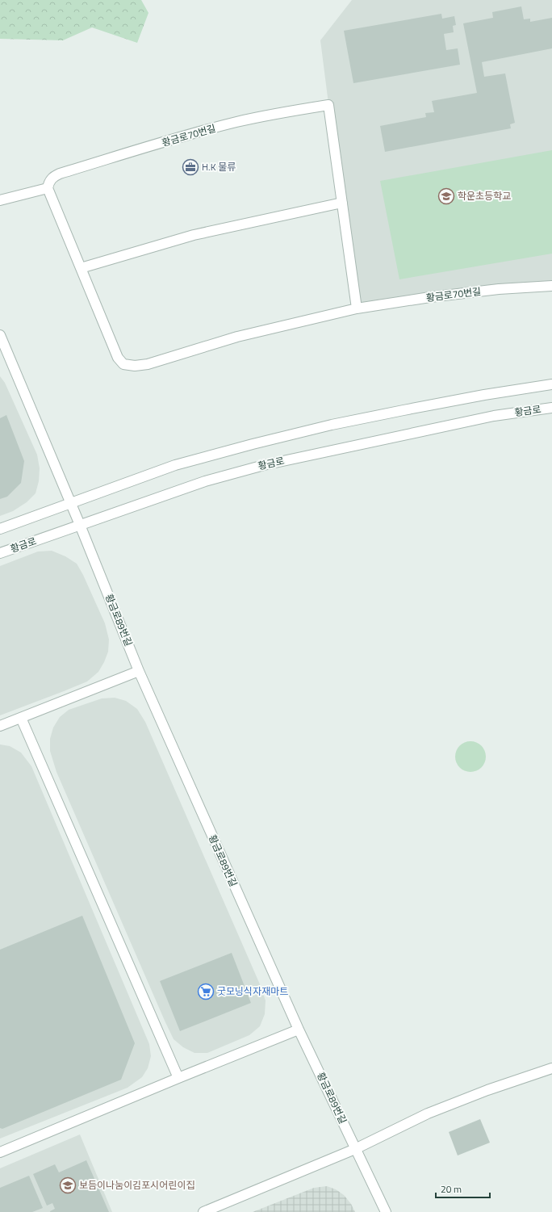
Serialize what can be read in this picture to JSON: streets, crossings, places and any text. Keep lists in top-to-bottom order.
{
  "streets": {
    "street": ["황금로70번길", "황금로", "황금로89번길"]
  },
  "crossings": [
    ["황금로", "황금로89번길"]
  ],
  "places": {
    "office": ["H.K 물류"],
    "school or university": ["학운초등학교", "보듬이나눔이김포시어린이집"],
    "supermarket": ["굿모닝식자재마트"]
  },
  "scale_bar": "20 m"
}
